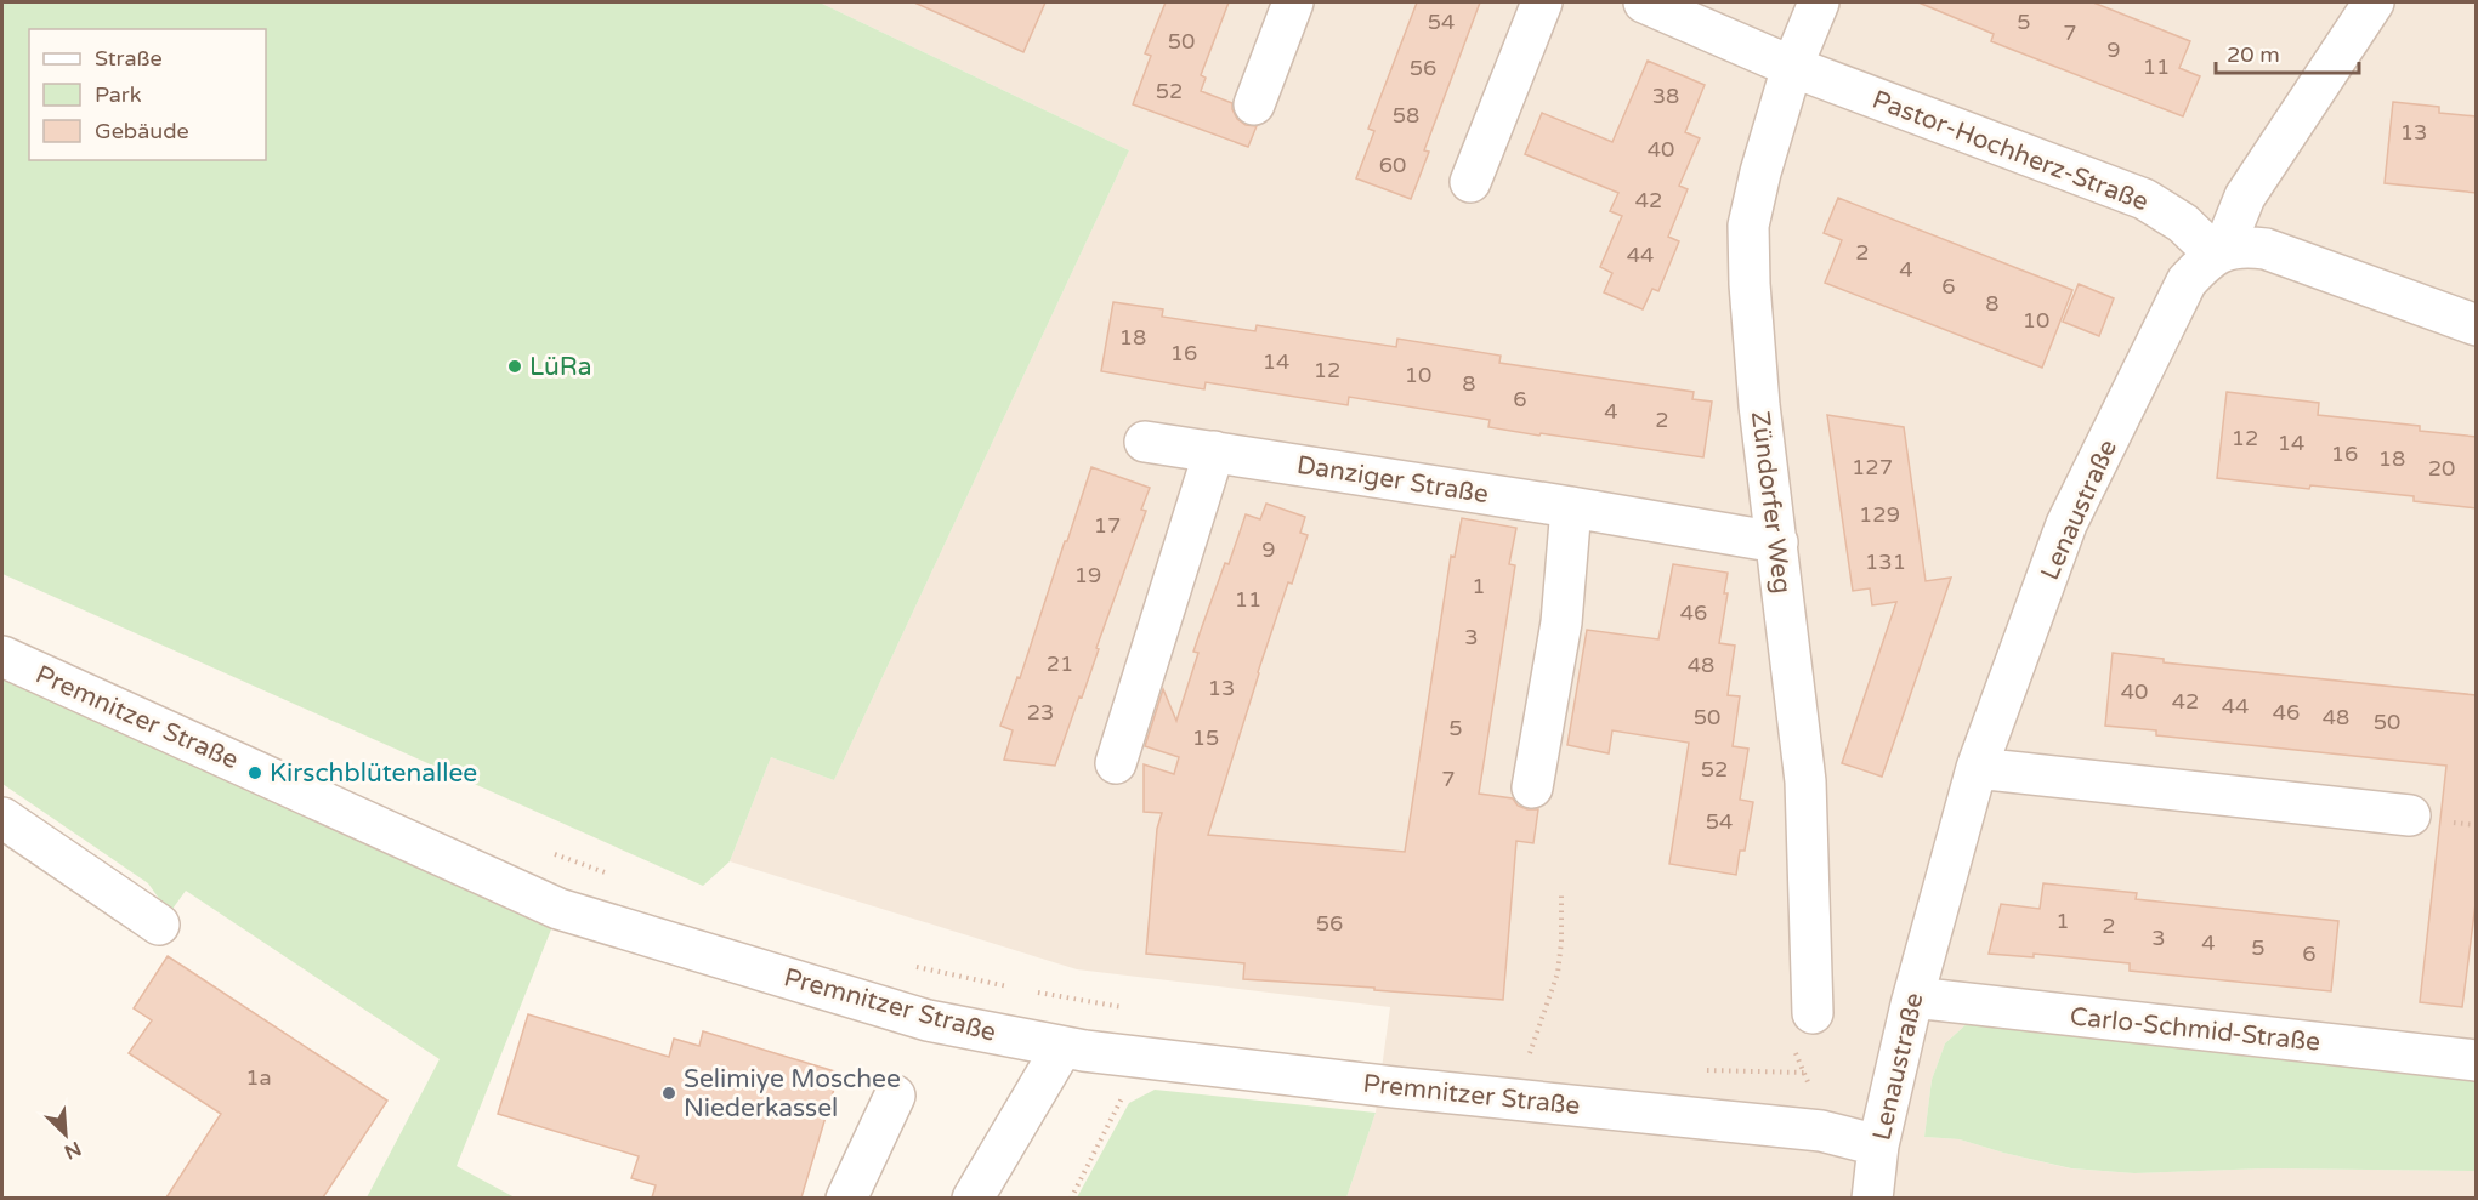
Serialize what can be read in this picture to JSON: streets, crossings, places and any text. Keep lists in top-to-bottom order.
{
  "streets": {
    "street": [
      "Pastor-Hochherz-Straße",
      "Danziger Straße",
      "Zündorfer Weg",
      "Lenaustraße",
      "Premnitzer Straße",
      "Carlo-Schmid-Straße"
    ]
  },
  "crossings": [
    ["Pastor-Hochherz-Straße", "Zündorfer Weg"],
    ["Pastor-Hochherz-Straße", "Lenaustraße"],
    ["Danziger Straße", "Zündorfer Weg"],
    ["Lenaustraße", "Premnitzer Straße"],
    ["Lenaustraße", "Carlo-Schmid-Straße"]
  ],
  "places": ["LüRa", "Kirschblütenallee", "Selimiye Moschee Niederkassel"],
  "house_numbers": [
    "54",
    "5",
    "7",
    "50",
    "9",
    "11",
    "56",
    "52",
    "38",
    "58",
    "13",
    "40",
    "60",
    "42",
    "2",
    "44",
    "4",
    "6",
    "8",
    "10",
    "18",
    "16",
    "14",
    "12",
    "10",
    "8",
    "6",
    "4",
    "2",
    "12",
    "14",
    "16",
    "18",
    "127",
    "20",
    "129",
    "17",
    "9",
    "131",
    "19",
    "1",
    "11",
    "46",
    "3",
    "21",
    "48",
    "13",
    "40",
    "42",
    "44",
    "23",
    "46",
    "50",
    "48",
    "50",
    "5",
    "15",
    "52",
    "7",
    "54",
    "1",
    "56",
    "2",
    "3",
    "4",
    "5",
    "6",
    "1a"
  ],
  "legend": ["Straße", "Park", "Gebäude"],
  "scale_bar": "20 m",
  "north": "bottom right"
}
